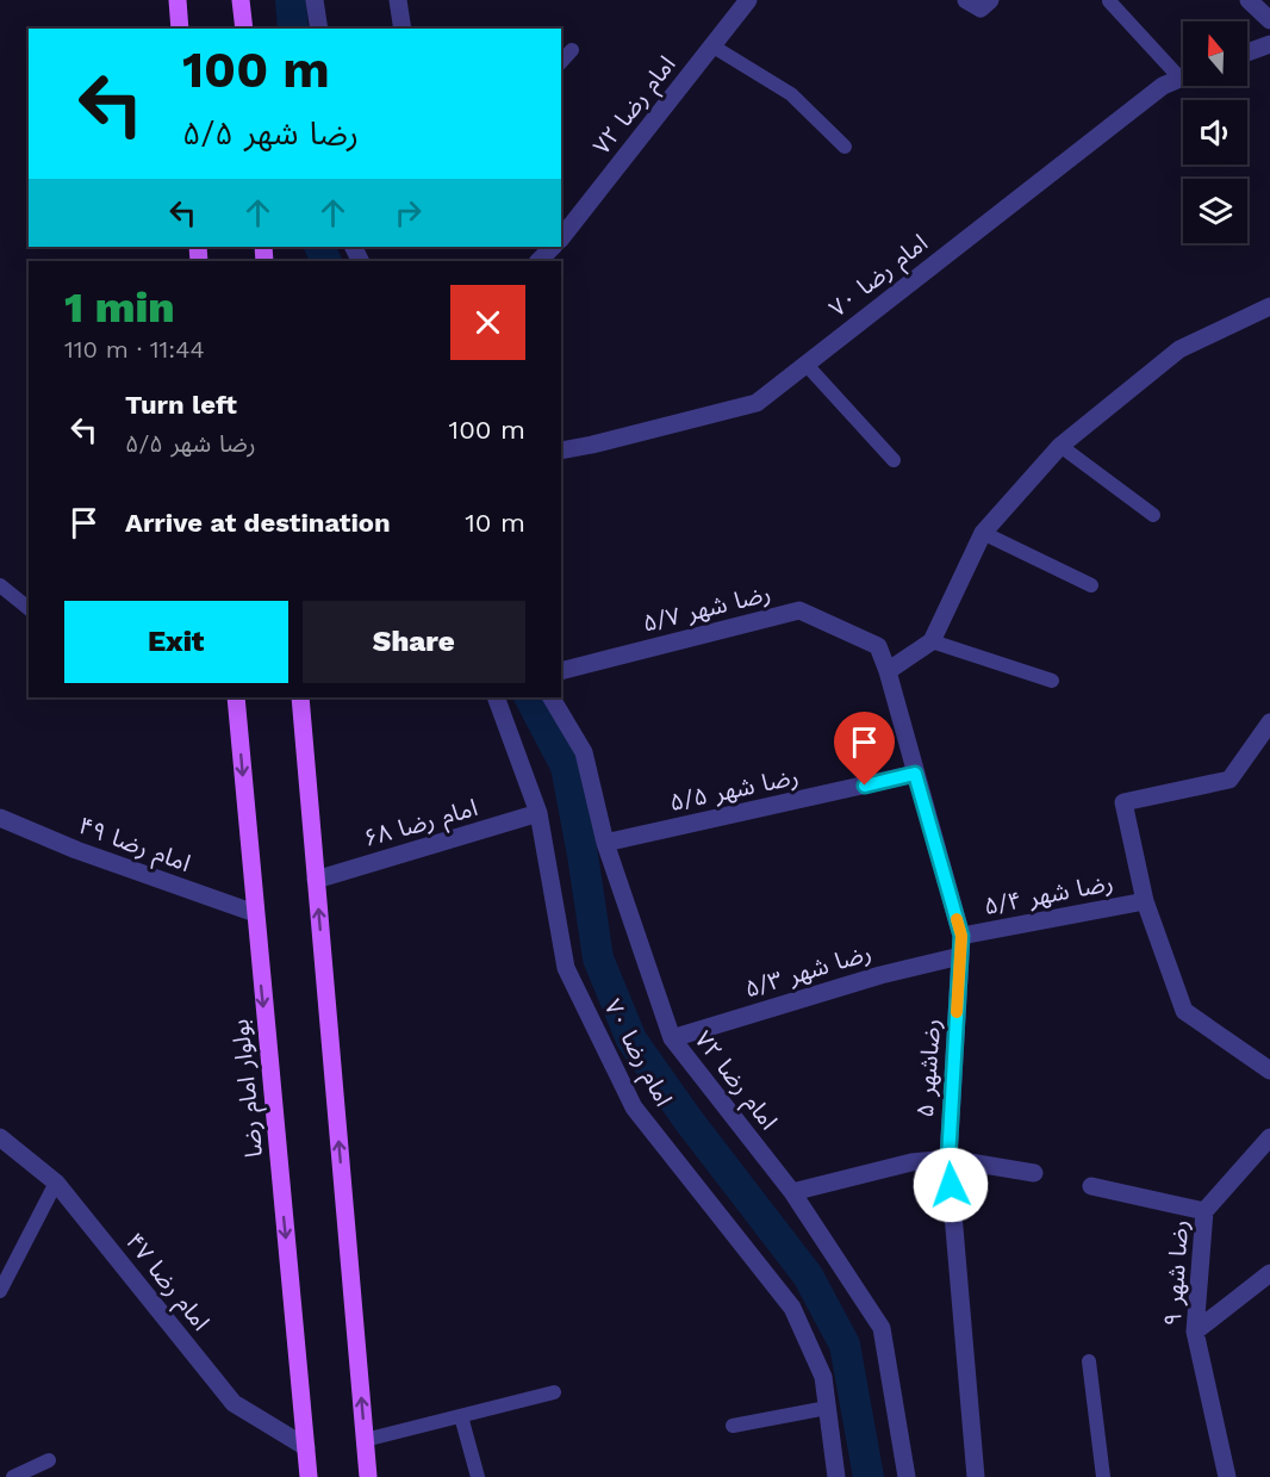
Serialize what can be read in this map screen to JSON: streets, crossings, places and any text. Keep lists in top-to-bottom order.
{
  "streets": {
    "main road": ["بولوار امام رضا"],
    "street": [
      "امام رضا ۷۲",
      "امام رضا ۷۰",
      "رضا شهر ۵/۷",
      "رضا شهر ۵/۵",
      "امام رضا ۶۸",
      "امام رضا ۴۹",
      "رضا شهر ۵/۴",
      "۵/۳ رضا شهر",
      "رضاشهر ۵",
      "رضا شهر ۹",
      "امام رضا ۴۷"
    ]
  },
  "crossings": [
    ["امام رضا ۷۲", "رضا شهر ۵/۵"],
    ["امام رضا ۷۲", "۵/۳ رضا شهر"],
    ["امام رضا ۷۰", "امام رضا ۶۸"],
    ["رضا شهر ۵/۷", "رضاشهر ۵"],
    ["رضا شهر ۵/۵", "رضاشهر ۵"],
    ["امام رضا ۴۹", "بولوار امام رضا"],
    ["رضا شهر ۵/۴", "رضاشهر ۵"],
    ["۵/۳ رضا شهر", "رضاشهر ۵"],
    ["بولوار امام رضا", "امام رضا ۴۷"]
  ],
  "north": "top",
  "page": {
    "turn": ["100 m", "رضا شهر ۵/۵"],
    "heading": ["1 min", "110 m · 11:44"],
    "list": [
      {
        "name": "Turn left",
        "note": "رضا شهر ۵/۵",
        "value": "100 m"
      },
      {
        "name": "Arrive at destination",
        "value": "10 m"
      }
    ],
    "buttons": ["Exit", "Share"]
  }
}
